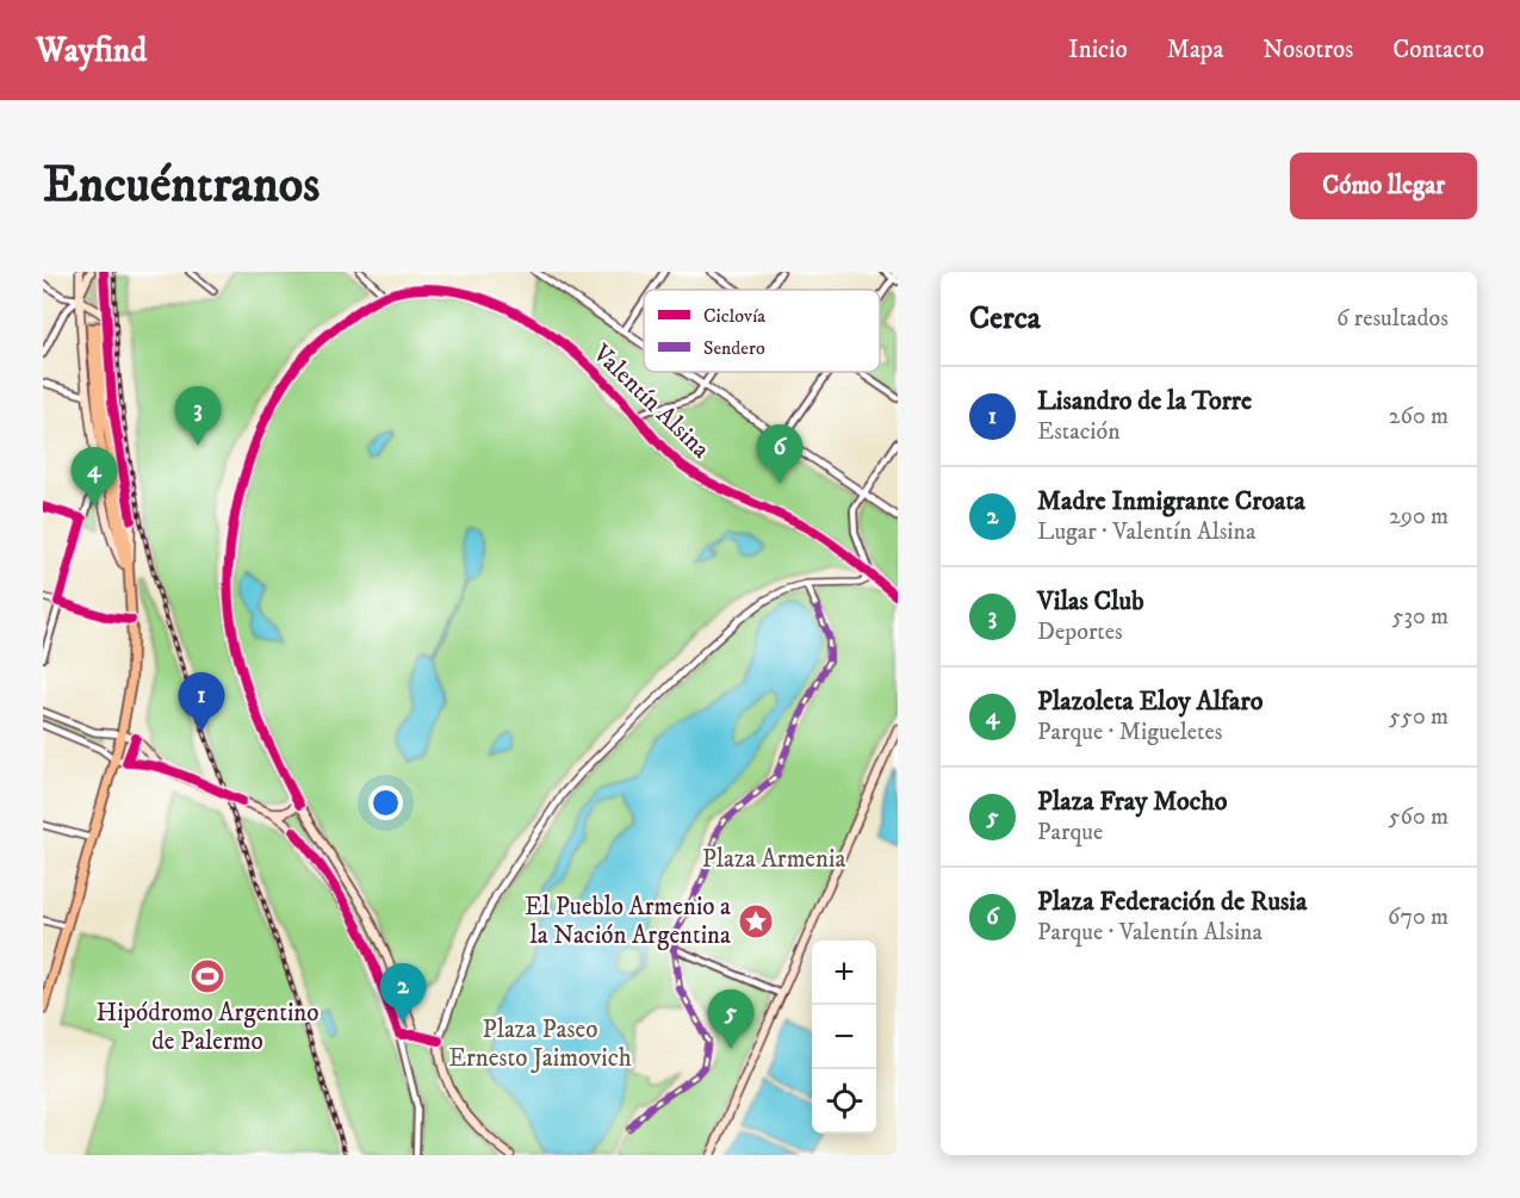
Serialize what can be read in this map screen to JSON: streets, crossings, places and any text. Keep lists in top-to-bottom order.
{
  "streets": {
    "main road": ["Valentín Alsina"]
  },
  "parks": ["Plaza Armenia", "Plaza Paseo Ernesto Jaimovich"],
  "places": {
    "place": ["El Pueblo Armenio a la Nación Argentina"],
    "sports": ["Hipódromo Argentino de Palermo"]
  },
  "legend": ["Ciclovía", "Sendero"],
  "page": {
    "header": "Wayfind",
    "nav": [
      "Inicio",
      "Mapa",
      "Nosotros",
      "Contacto"
    ],
    "buttons": "Cómo llegar",
    "title": "Encuéntranos",
    "heading": ["Cerca", "6 resultados"],
    "list": [
      {
        "mark": "1",
        "name": "Lisandro de la Torre",
        "note": "Estación",
        "value": "260 m"
      },
      {
        "mark": "2",
        "name": "Madre Inmigrante Croata",
        "note": "Lugar · Valentín Alsina",
        "value": "290 m"
      },
      {
        "mark": "3",
        "name": "Vilas Club",
        "note": "Deportes",
        "value": "530 m"
      },
      {
        "mark": "4",
        "name": "Plazoleta Eloy Alfaro",
        "note": "Parque · Migueletes",
        "value": "550 m"
      },
      {
        "mark": "5",
        "name": "Plaza Fray Mocho",
        "note": "Parque",
        "value": "560 m"
      },
      {
        "mark": "6",
        "name": "Plaza Federación de Rusia",
        "note": "Parque · Valentín Alsina",
        "value": "670 m"
      }
    ],
    "pins": [
      "3",
      "6",
      "4",
      "1",
      "2",
      "5"
    ],
    "map_buttons": ["+", "−"]
  }
}
